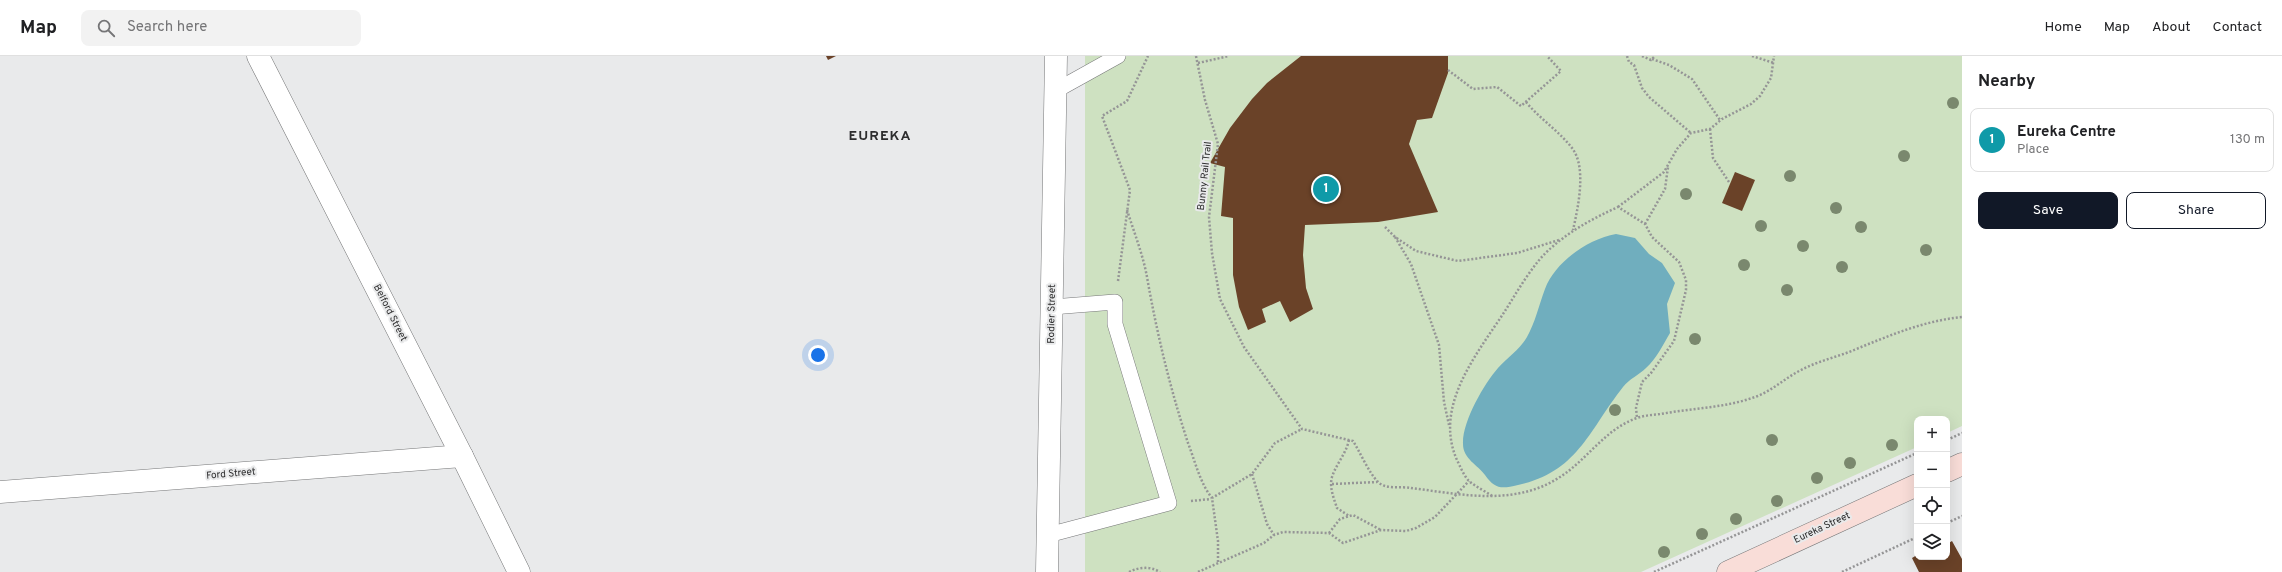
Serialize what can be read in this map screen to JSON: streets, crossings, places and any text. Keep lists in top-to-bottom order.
{
  "streets": {
    "street": [
      "Belford Street",
      "Rodier Street",
      "Ford Street",
      "Eureka Street"
    ],
    "path": ["Bunny Rail Trail"]
  },
  "crossings": [
    ["Belford Street", "Ford Street"]
  ],
  "districts": ["EUREKA"],
  "page": {
    "header": "Map",
    "search": "Search here",
    "nav": [
      "Home",
      "Map",
      "About",
      "Contact"
    ],
    "heading": "Nearby",
    "list": [
      {
        "mark": "1",
        "name": "Eureka Centre",
        "note": "Place",
        "value": "130 m"
      }
    ],
    "pins": "1",
    "buttons": ["Save", "Share"],
    "map_buttons": ["+", "−"]
  }
}
